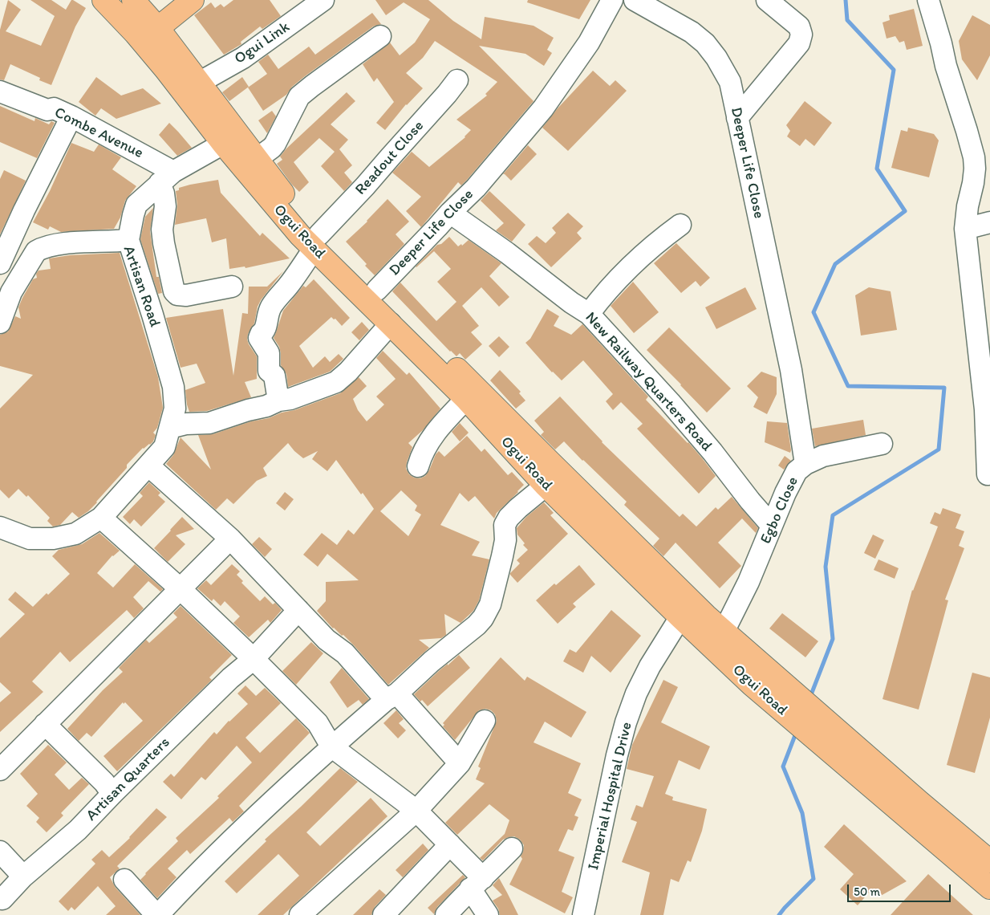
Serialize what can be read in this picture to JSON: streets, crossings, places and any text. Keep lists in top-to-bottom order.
{
  "streets": {
    "main road": ["Ogui Road"],
    "street": [
      "Ogui Link",
      "Combe Avenue",
      "Readout Close",
      "Deeper Life Close",
      "Artisan Road",
      "New Railway Quarters Road",
      "Egbo Close",
      "Artisan Quarters",
      "Imperial Hospital Drive"
    ]
  },
  "crossings": [
    ["Ogui Link", "Ogui Road"],
    ["Readout Close", "Ogui Road"],
    ["Deeper Life Close", "Ogui Road"],
    ["Deeper Life Close", "New Railway Quarters Road"],
    ["Deeper Life Close", "Egbo Close"],
    ["Ogui Road", "Egbo Close"],
    ["Ogui Road", "Imperial Hospital Drive"],
    ["New Railway Quarters Road", "Egbo Close"]
  ],
  "scale_bar": "50 m"
}
